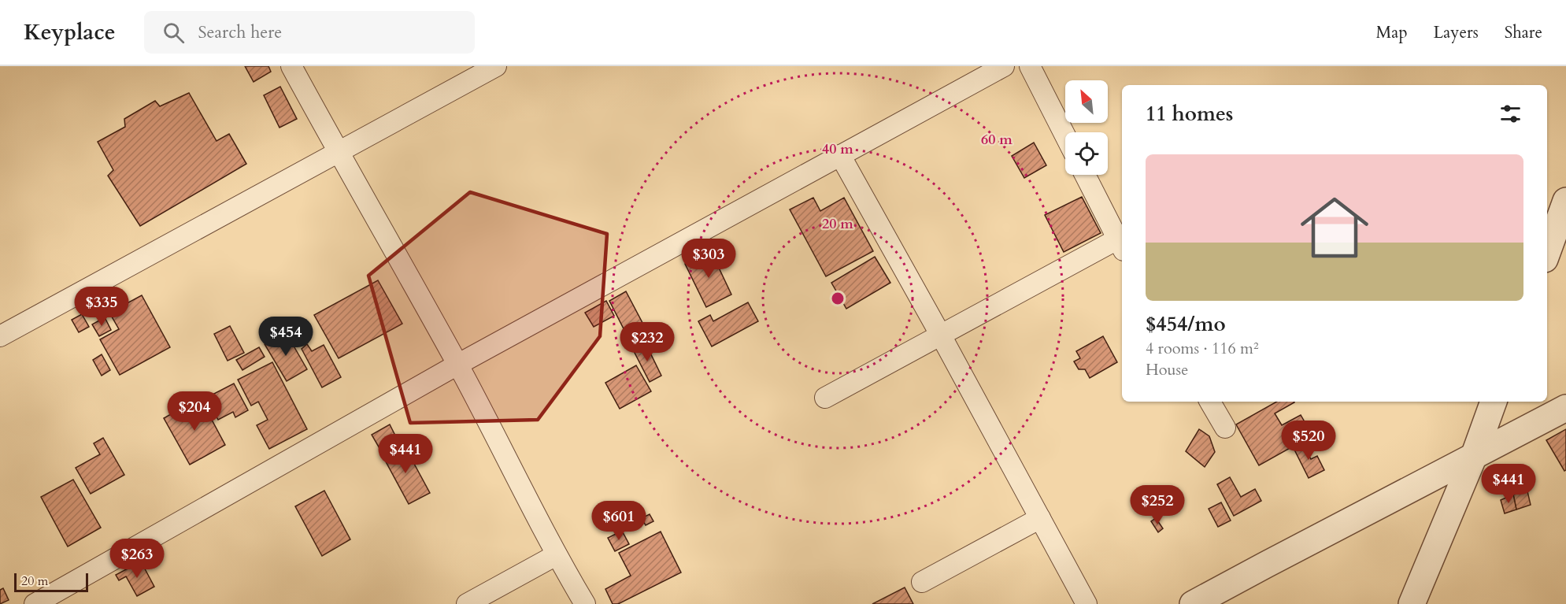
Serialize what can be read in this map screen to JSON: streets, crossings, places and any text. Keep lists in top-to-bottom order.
{
  "scale_bar": "20 m",
  "north": "top left",
  "page": {
    "header": "Keyplace",
    "search": "Search here",
    "nav": ["Map", "Layers", "Share"],
    "heading": "11 homes",
    "list": [
      {
        "name": "$454/mo",
        "note": "4 rooms · 116 m² · House"
      }
    ],
    "price": [
      "$303",
      "$335",
      "$454",
      "$232",
      "$204",
      "$520",
      "$441",
      "$441",
      "$252",
      "$601",
      "$263"
    ],
    "scale": "20 m"
  },
  "rings": ["60 m", "40 m", "20 m"]
}
